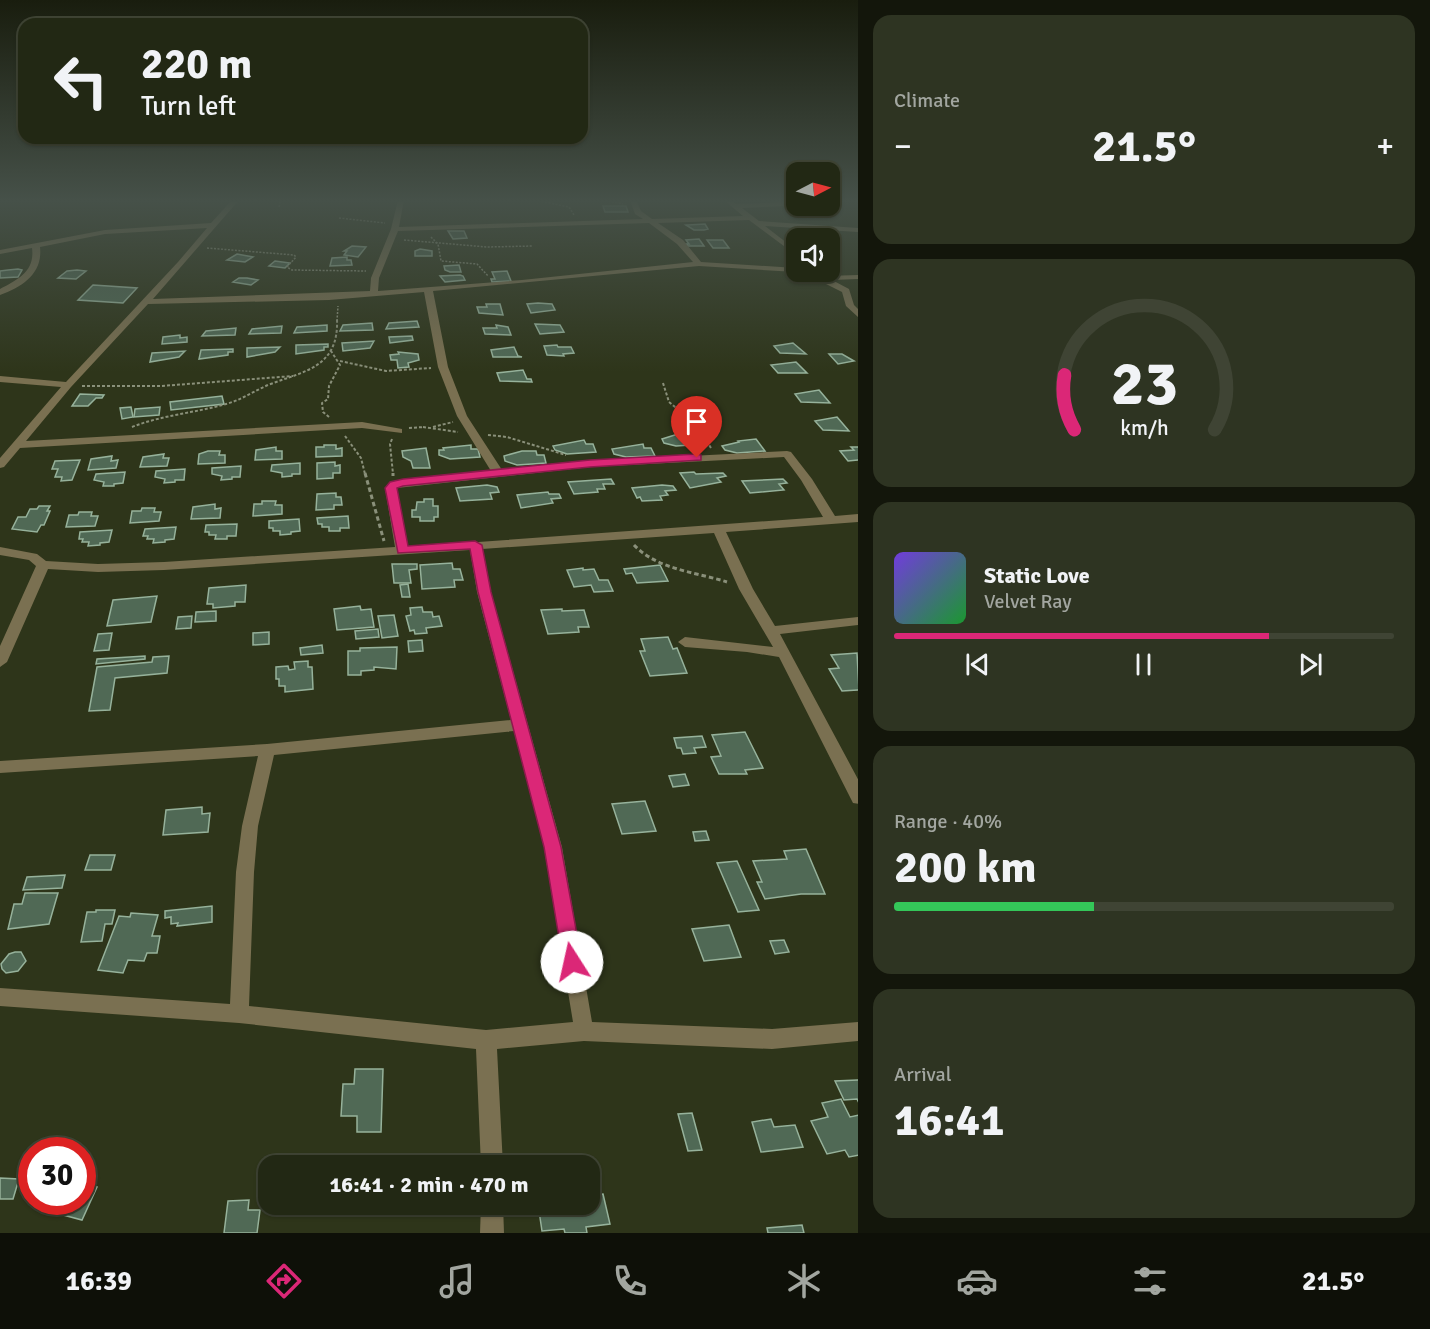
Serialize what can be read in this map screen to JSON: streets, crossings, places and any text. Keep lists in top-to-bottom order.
{
  "north": "right",
  "page": {
    "tile": [
      "Climate",
      ["Range · 40%", "200 km"],
      ["Arrival", "16:41"]
    ],
    "turn": ["220 m", "Turn left"],
    "heat": ["−", "21.5°", "+"],
    "song": ["Static Love", "Velvet Ray"],
    "limit": "30",
    "trip": "16:41 · 2 min · 470 m",
    "tabs": ["16:39", "21.5°"],
    "gauge": ["23", "km/h"]
  }
}
